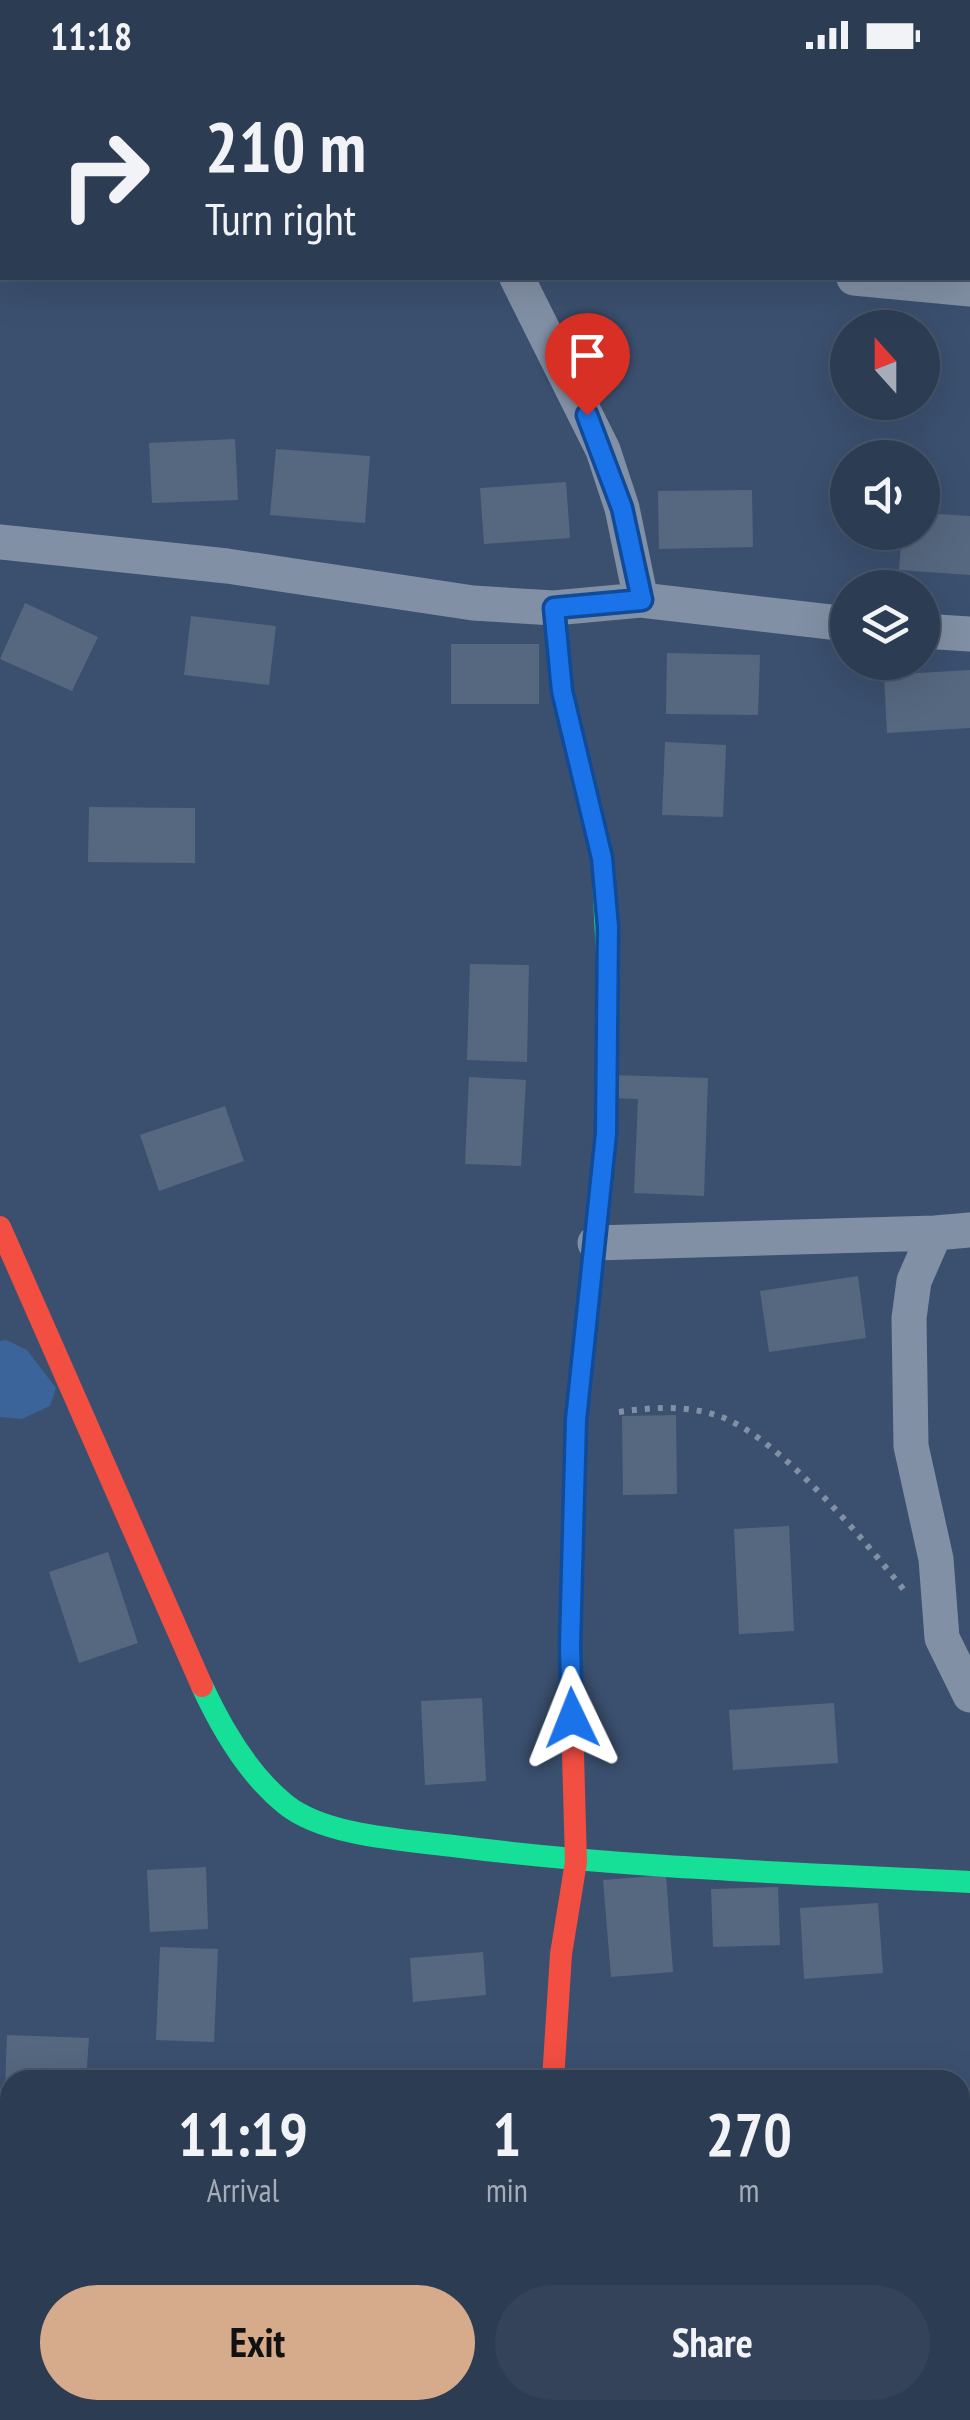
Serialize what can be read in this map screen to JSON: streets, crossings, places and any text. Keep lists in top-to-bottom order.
{
  "north": "top",
  "page": {
    "status": "11:18",
    "turn": ["210 m", "Turn right"],
    "eta": [
      "11:19",
      "Arrival",
      "1",
      "min",
      "270",
      "m"
    ],
    "buttons": ["Exit", "Share"]
  }
}
